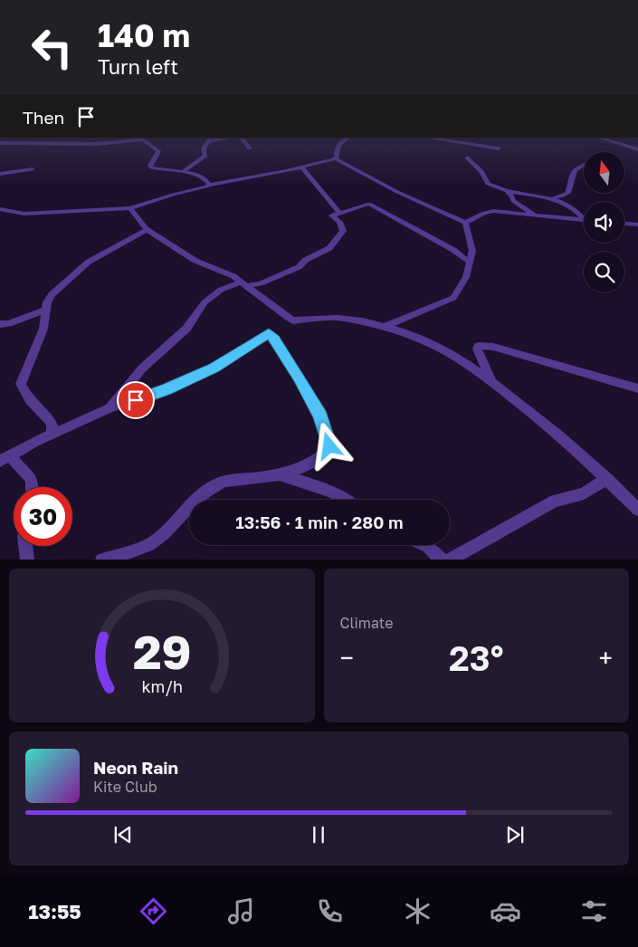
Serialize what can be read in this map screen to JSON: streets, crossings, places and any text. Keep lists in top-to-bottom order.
{
  "north": "top",
  "page": {
    "turn": ["140 m", "Turn left"],
    "then": "Then",
    "limit": "30",
    "trip": "13:56 · 1 min · 280 m",
    "tile": "Climate",
    "heat": ["−", "23°", "+"],
    "song": ["Neon Rain", "Kite Club"],
    "tabs": "13:55",
    "gauge": ["29", "km/h"]
  }
}
